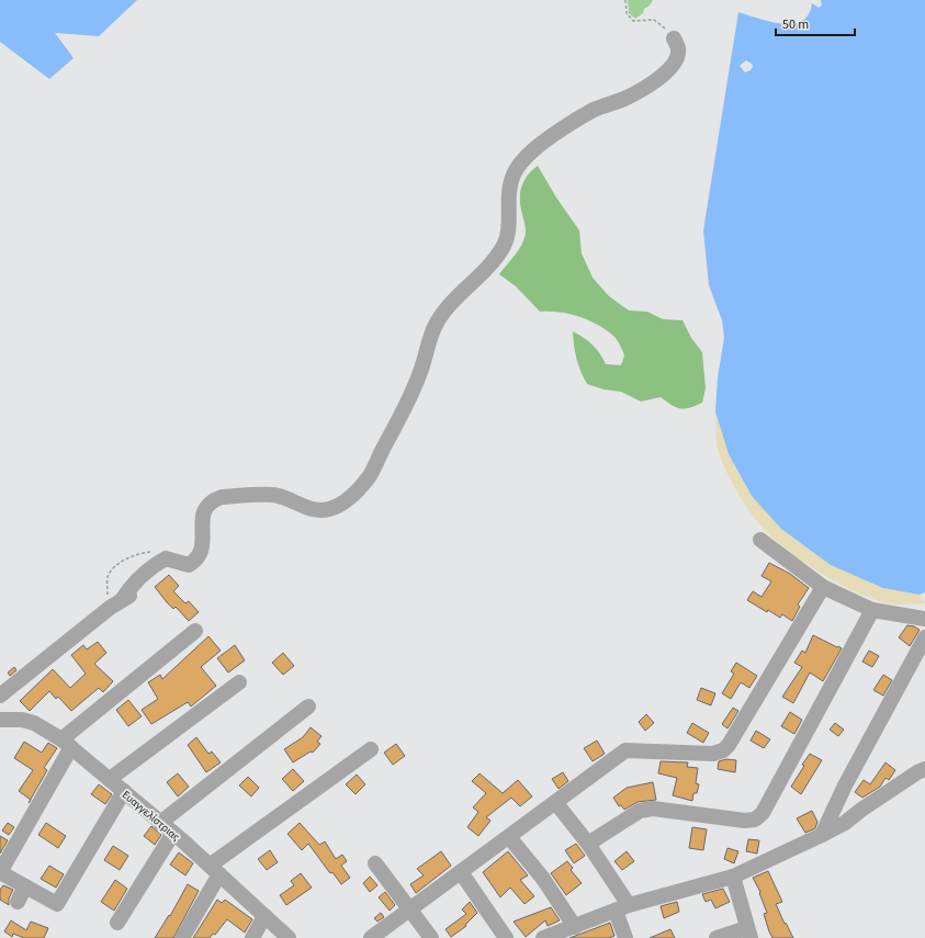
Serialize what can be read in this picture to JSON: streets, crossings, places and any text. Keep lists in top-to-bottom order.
{
  "streets": {
    "street": ["Ευαγγελίστριας"]
  },
  "scale_bar": "50 m"
}
